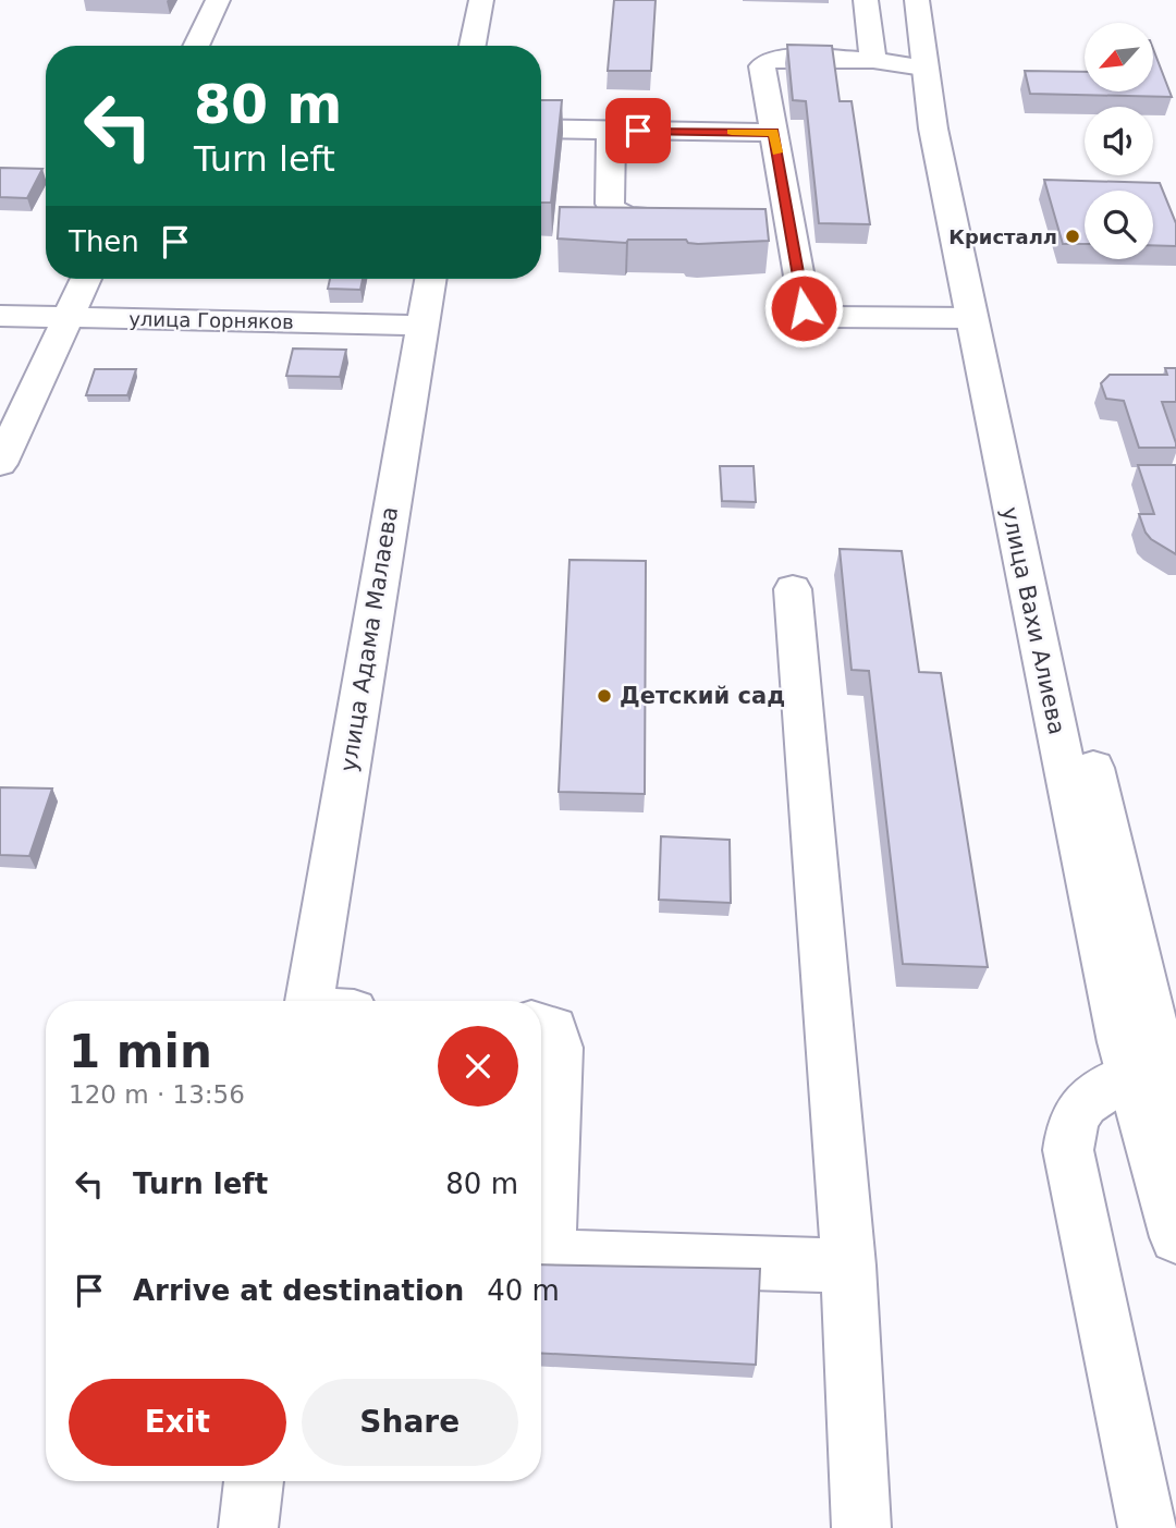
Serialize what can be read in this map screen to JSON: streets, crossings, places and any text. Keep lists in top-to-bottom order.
{
  "streets": {
    "main road": ["улица Горняков", "улица Вахи Алиева", "улица Адама Малаева"]
  },
  "crossings": [
    ["улица Горняков", "улица Адама Малаева"]
  ],
  "places": ["Кристалл", "Детский сад"],
  "north": "bottom left",
  "page": {
    "turn": ["80 m", "Turn left"],
    "then": "Then",
    "heading": ["1 min", "120 m · 13:56"],
    "list": [
      {
        "name": "Turn left",
        "value": "80 m"
      },
      {
        "name": "Arrive at destination",
        "value": "40 m"
      }
    ],
    "buttons": ["Exit", "Share"]
  }
}
